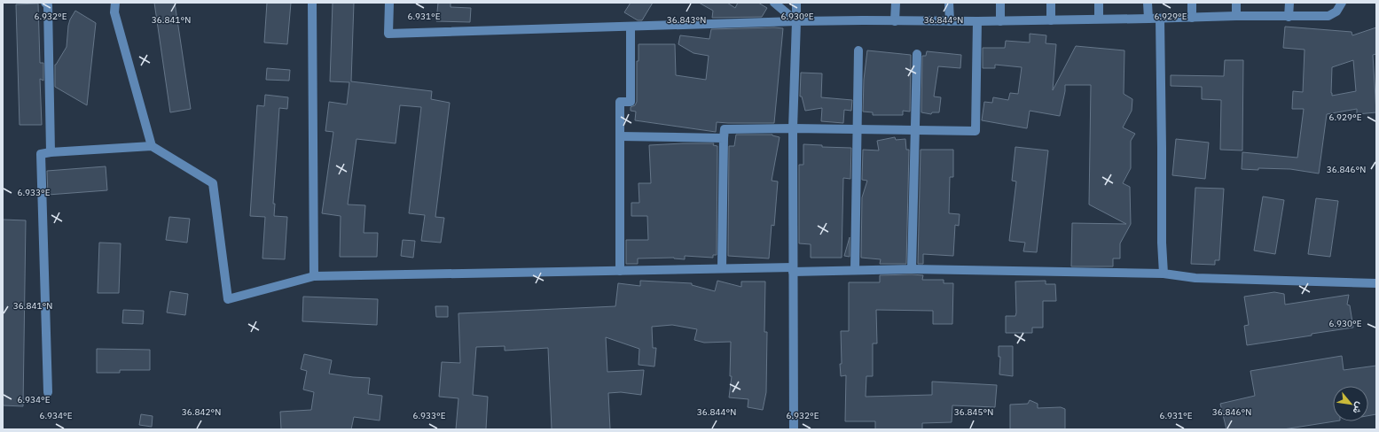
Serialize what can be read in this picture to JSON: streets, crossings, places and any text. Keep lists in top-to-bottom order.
{
  "north": "bottom right",
  "coordinates": [
    "6.932°E",
    "6.931°E",
    "6.930°E",
    "6.929°E",
    "36.841°N",
    "36.843°N",
    "36.844°N",
    "36.846°N",
    "6.933°E",
    "6.934°E",
    "36.842°N",
    "36.845°N"
  ]
}
